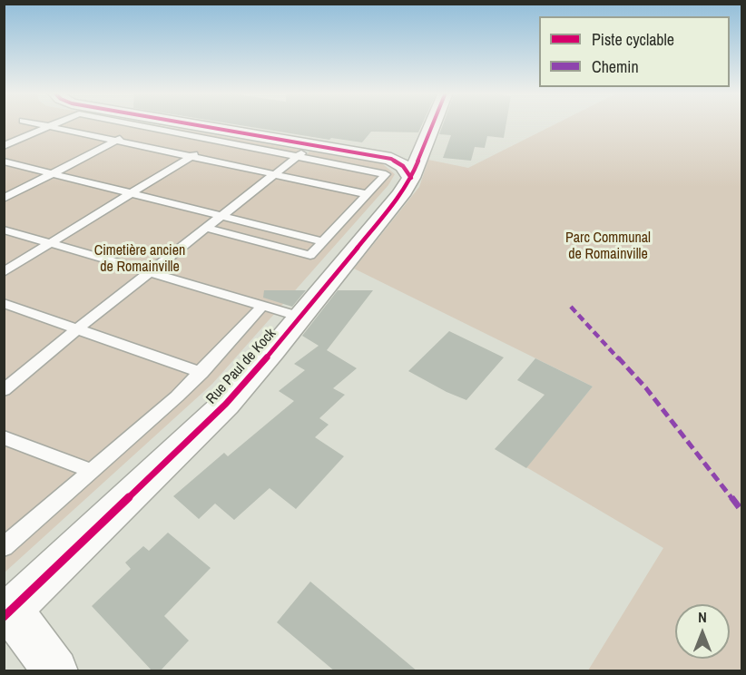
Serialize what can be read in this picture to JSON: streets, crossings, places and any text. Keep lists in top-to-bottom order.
{
  "streets": {
    "street": ["Rue Paul de Kock"]
  },
  "parks": ["Parc Communal de Romainville", "Cimetière ancien de Romainville"],
  "legend": ["Piste cyclable", "Chemin"],
  "north": "top"
}
